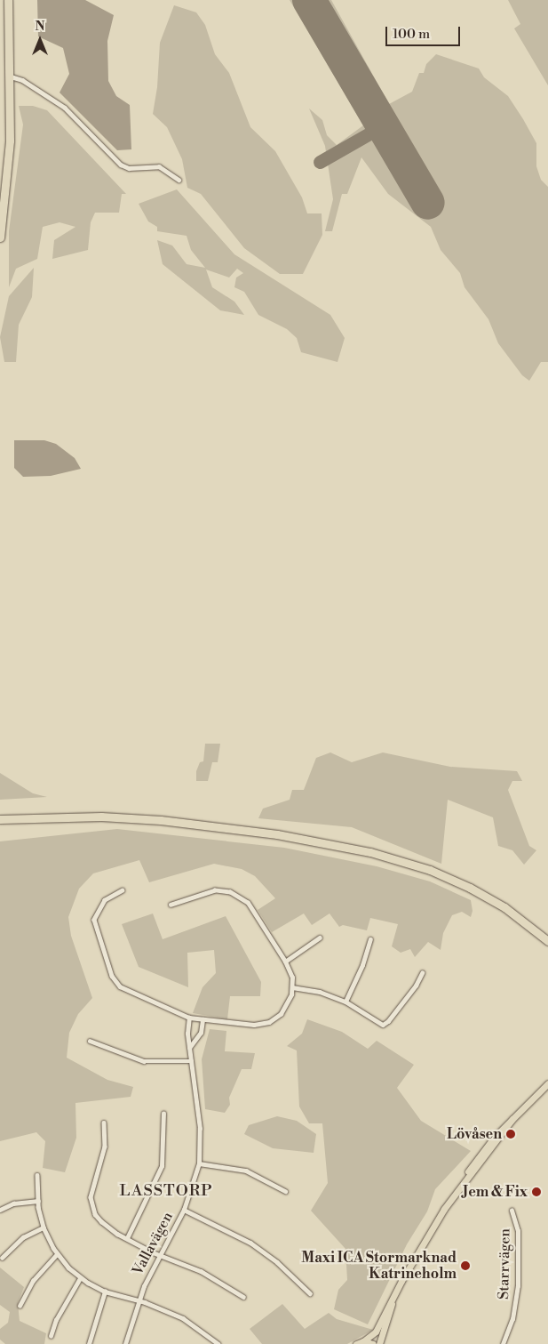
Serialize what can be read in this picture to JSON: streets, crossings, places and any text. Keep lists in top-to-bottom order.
{
  "streets": {
    "street": ["Vallavägen", "Starrvägen"]
  },
  "districts": ["LASSTORP"],
  "places": ["Lövåsen", "Jem & Fix", "Maxi ICA Stormarknad Katrineholm"],
  "scale_bar": "100 m",
  "north": "top"
}
